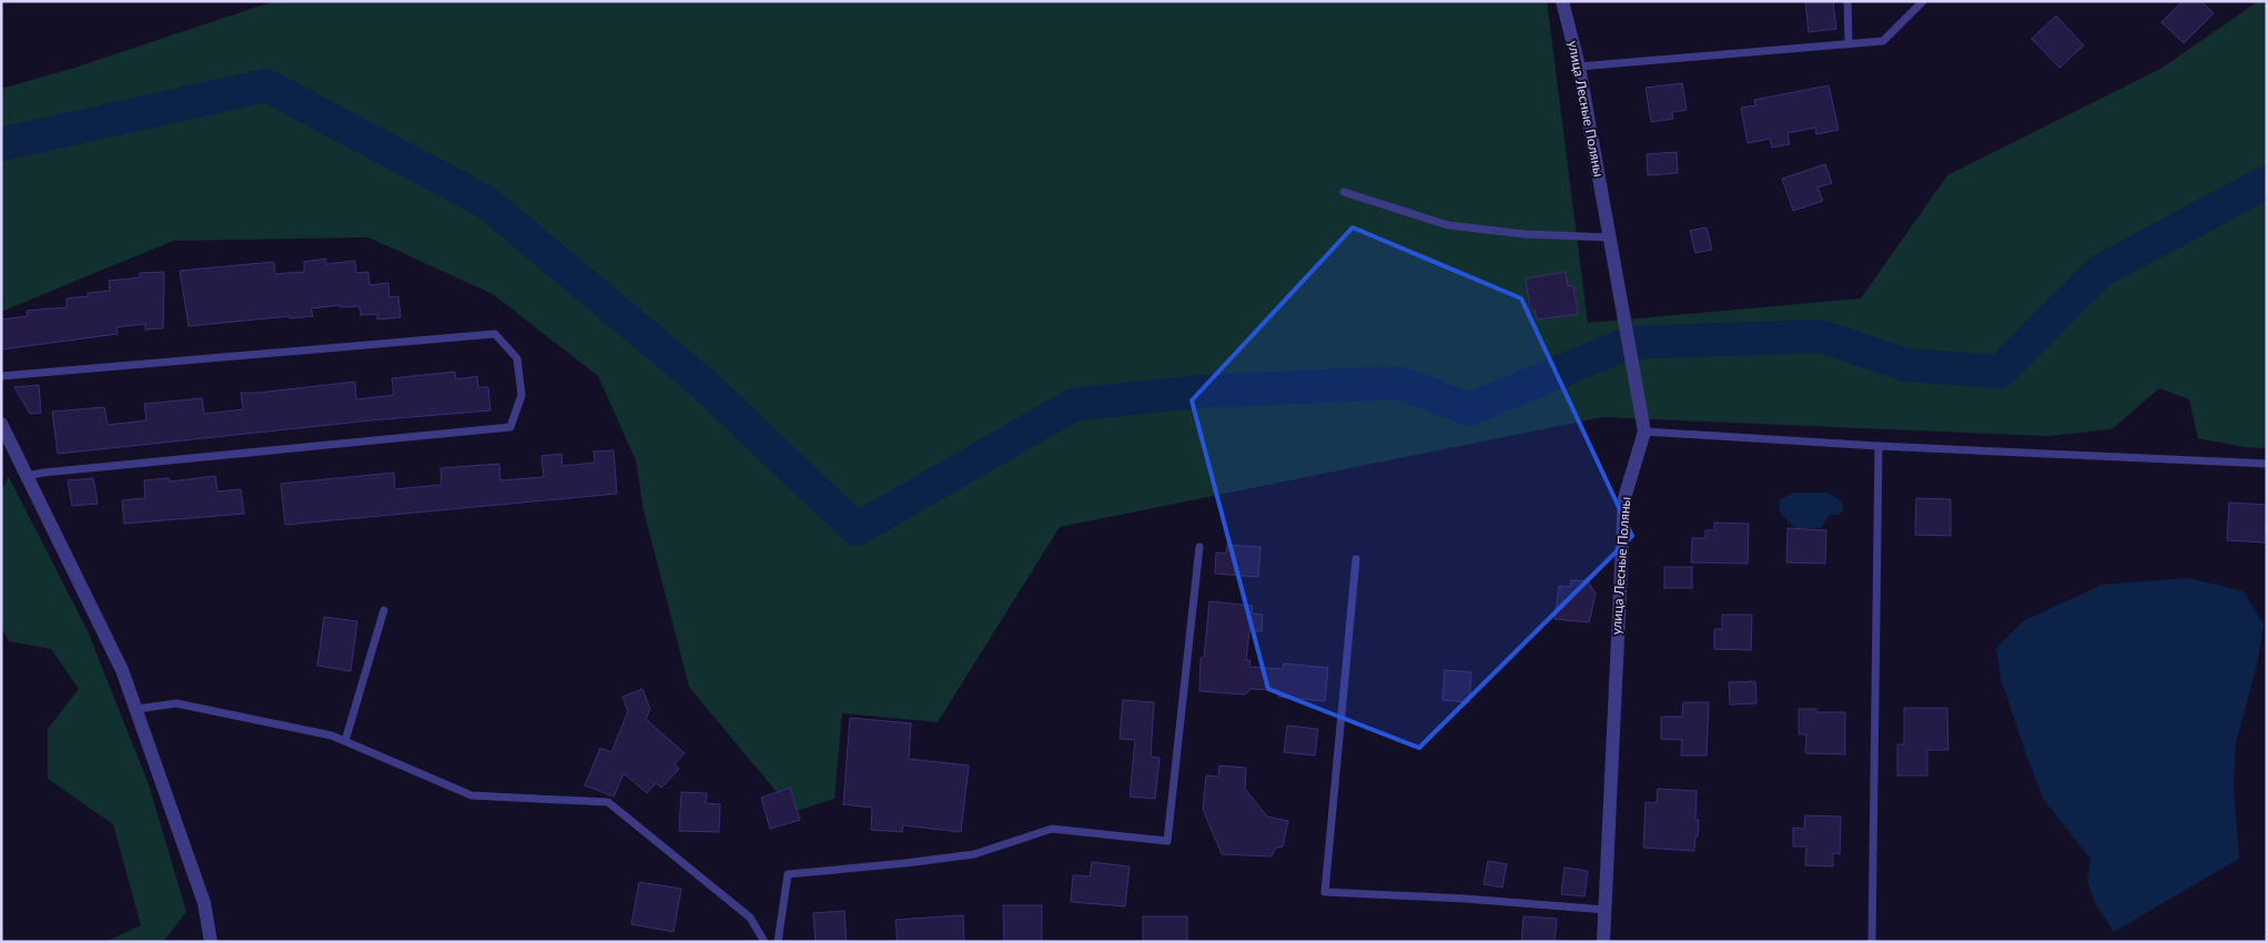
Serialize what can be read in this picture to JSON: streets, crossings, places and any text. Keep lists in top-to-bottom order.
{
  "streets": {
    "street": ["улица Лесные Поляны"]
  }
}
